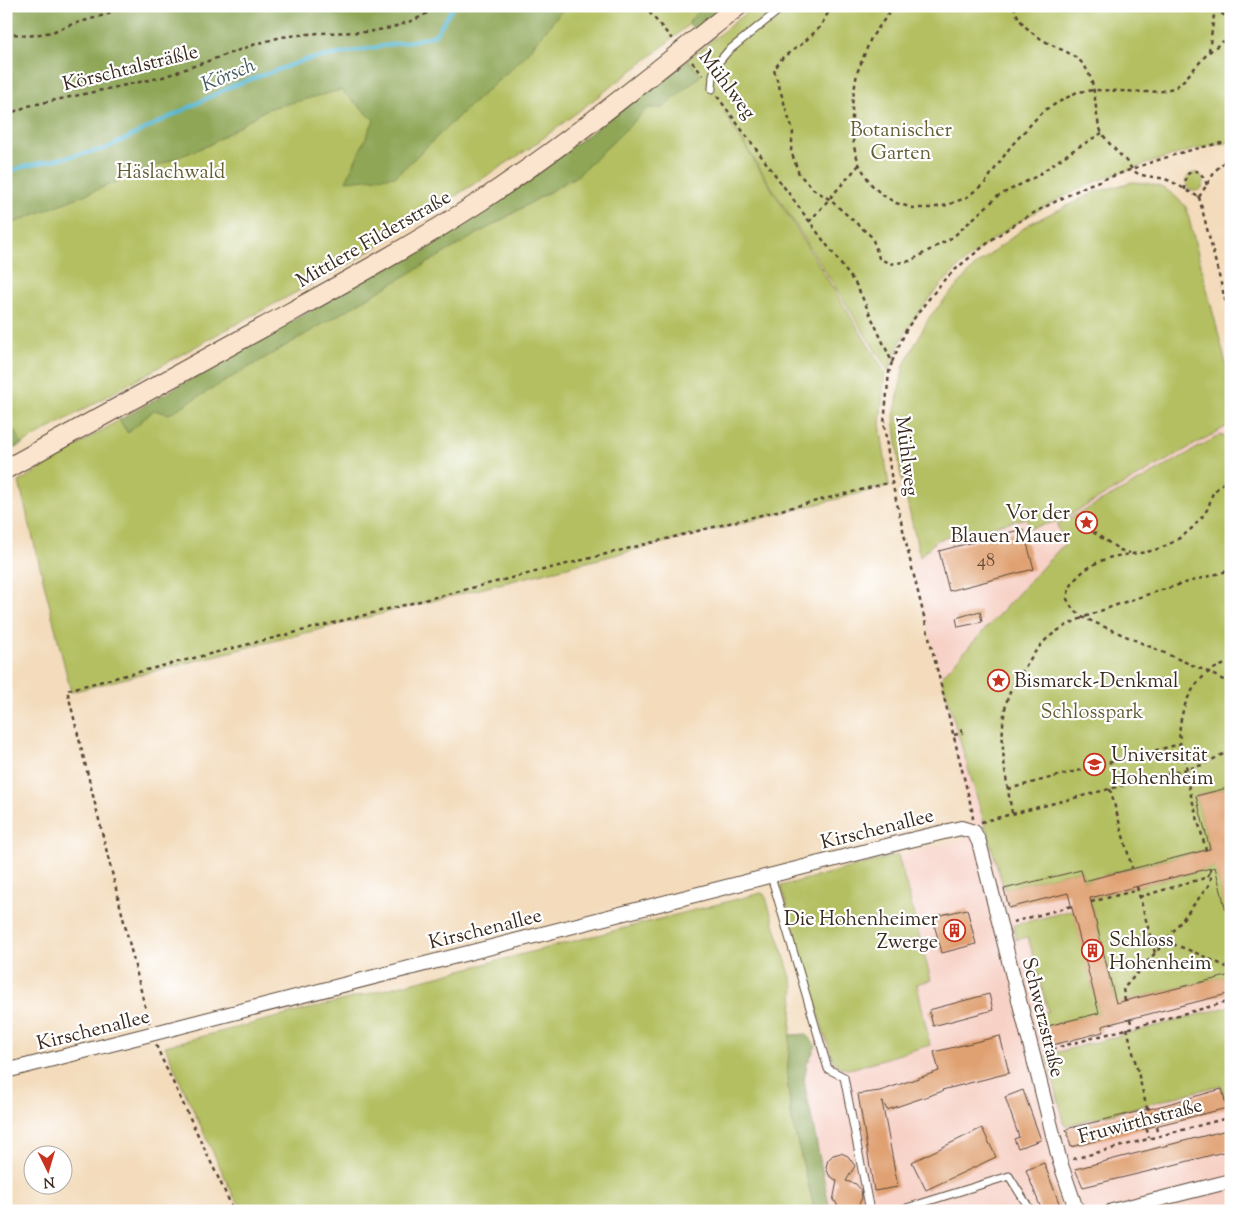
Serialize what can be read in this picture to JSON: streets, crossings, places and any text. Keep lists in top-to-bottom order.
{
  "streets": {
    "main road": ["Mittlere Filderstraße"],
    "street": ["Kirschenallee", "Schwerzstraße"],
    "path": ["Körschtalsträßle", "Mühlweg", "Fruwirthstraße"]
  },
  "crossings": [
    ["Mühlweg", "Mittlere Filderstraße"],
    ["Mühlweg", "Kirschenallee"],
    ["Mühlweg", "Schwerzstraße"],
    ["Kirschenallee", "Schwerzstraße"],
    ["Schwerzstraße", "Fruwirthstraße"]
  ],
  "water": ["Körsch"],
  "parks": ["Botanischer Garten", "Häslachwald", "Schlosspark"],
  "places": {
    "place": ["Vor der Blauen Mauer", "Bismarck-Denkmal"],
    "school or university": ["Universität Hohenheim"],
    "building": ["Die Hohenheimer Zwerge", "Schloss Hohenheim"]
  },
  "house_numbers": ["48"],
  "north": "bottom"
}
